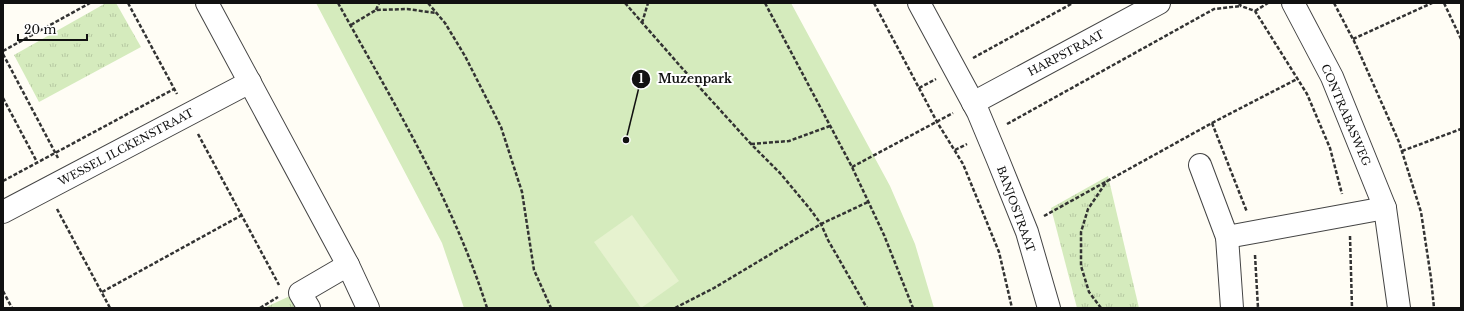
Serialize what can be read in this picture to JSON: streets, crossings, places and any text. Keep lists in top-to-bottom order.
{
  "streets": {
    "street": [
      "HARPSTRAAT",
      "CONTRABASWEG",
      "WESSEL ILCKENSTRAAT",
      "BANJOSTRAAT"
    ]
  },
  "crossings": [
    ["HARPSTRAAT", "BANJOSTRAAT"]
  ],
  "places": ["Muzenpark"],
  "scale_bar": "20 m"
}
